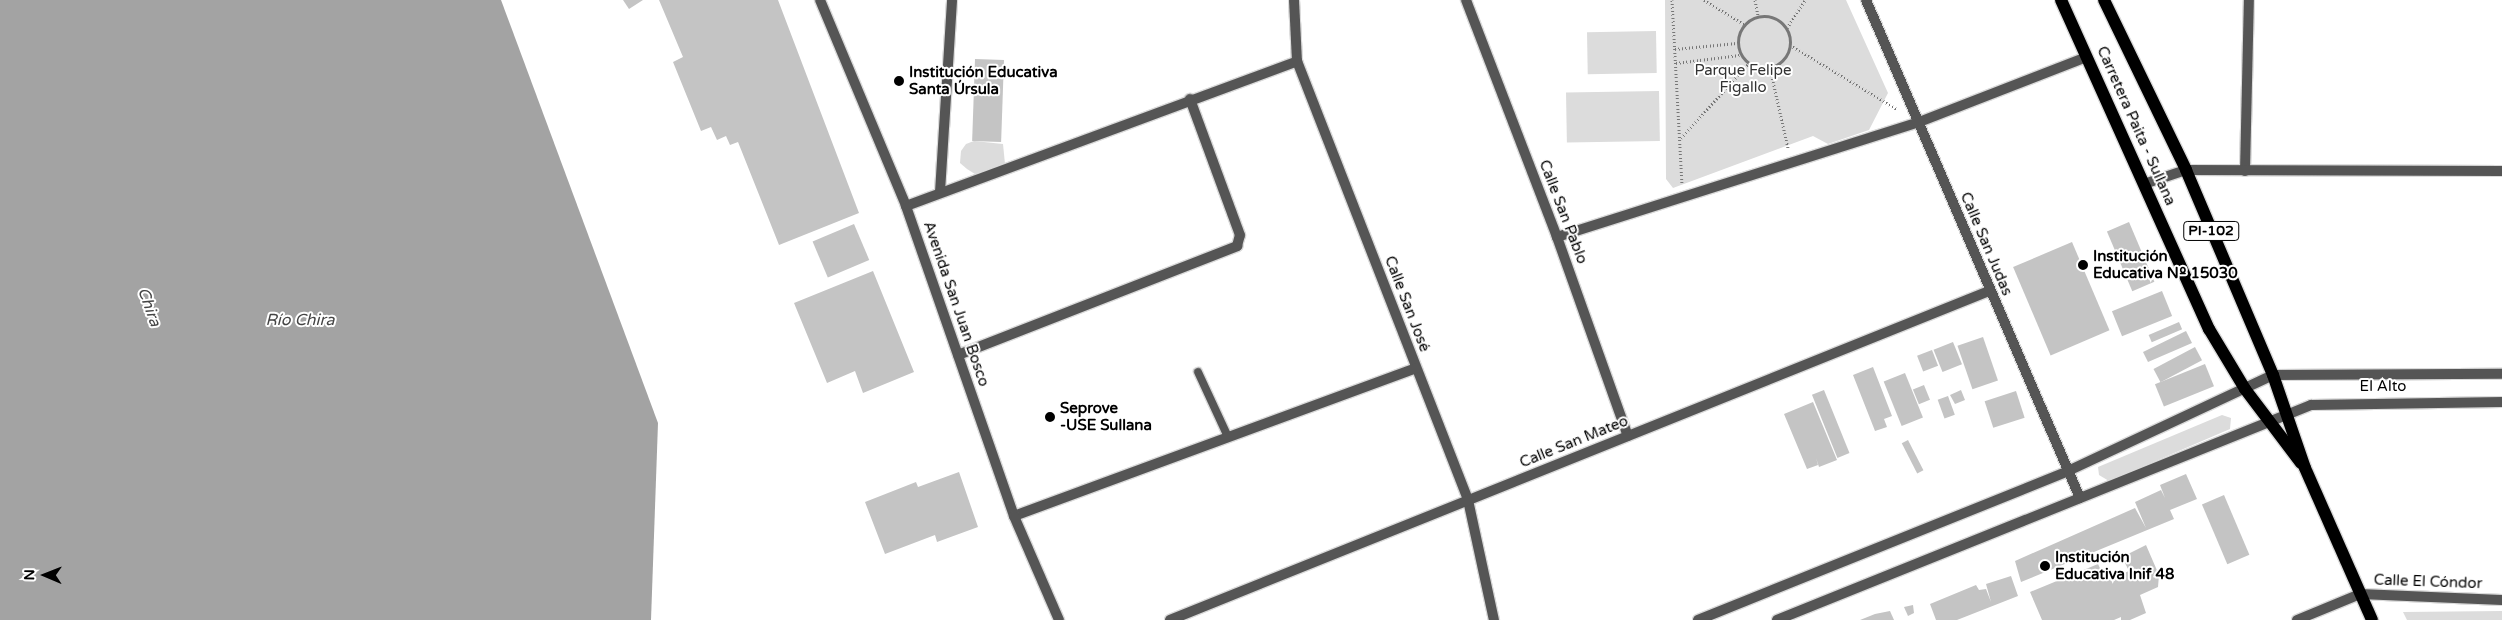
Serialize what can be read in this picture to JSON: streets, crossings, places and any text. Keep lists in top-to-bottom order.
{
  "streets": {
    "main road": ["Carretera Paita - Sullana", "PI-102"],
    "street": [
      "Calle San Pablo",
      "Calle San Judas",
      "Avenida San Juan Bosco",
      "Calle San José",
      "El Alto",
      "Calle San Mateo",
      "Calle El Cóndor"
    ]
  },
  "crossings": [
    ["Carretera Paita - Sullana", "El Alto"],
    ["Carretera Paita - Sullana", "Calle El Cóndor"],
    ["Calle San Pablo", "Calle San Mateo"],
    ["Calle San Judas", "El Alto"],
    ["Calle San Judas", "Calle San Mateo"],
    ["Calle San José", "Calle San Mateo"]
  ],
  "water": ["Chira", "Río Chira"],
  "parks": ["Parque Felipe Figallo"],
  "places": [
    "Institución Educativa Santa Úrsula",
    "Institución Educativa Nº 15030",
    "Seprove -USE Sullana",
    "Institución Educativa Inif 48"
  ],
  "north": "left"
}
